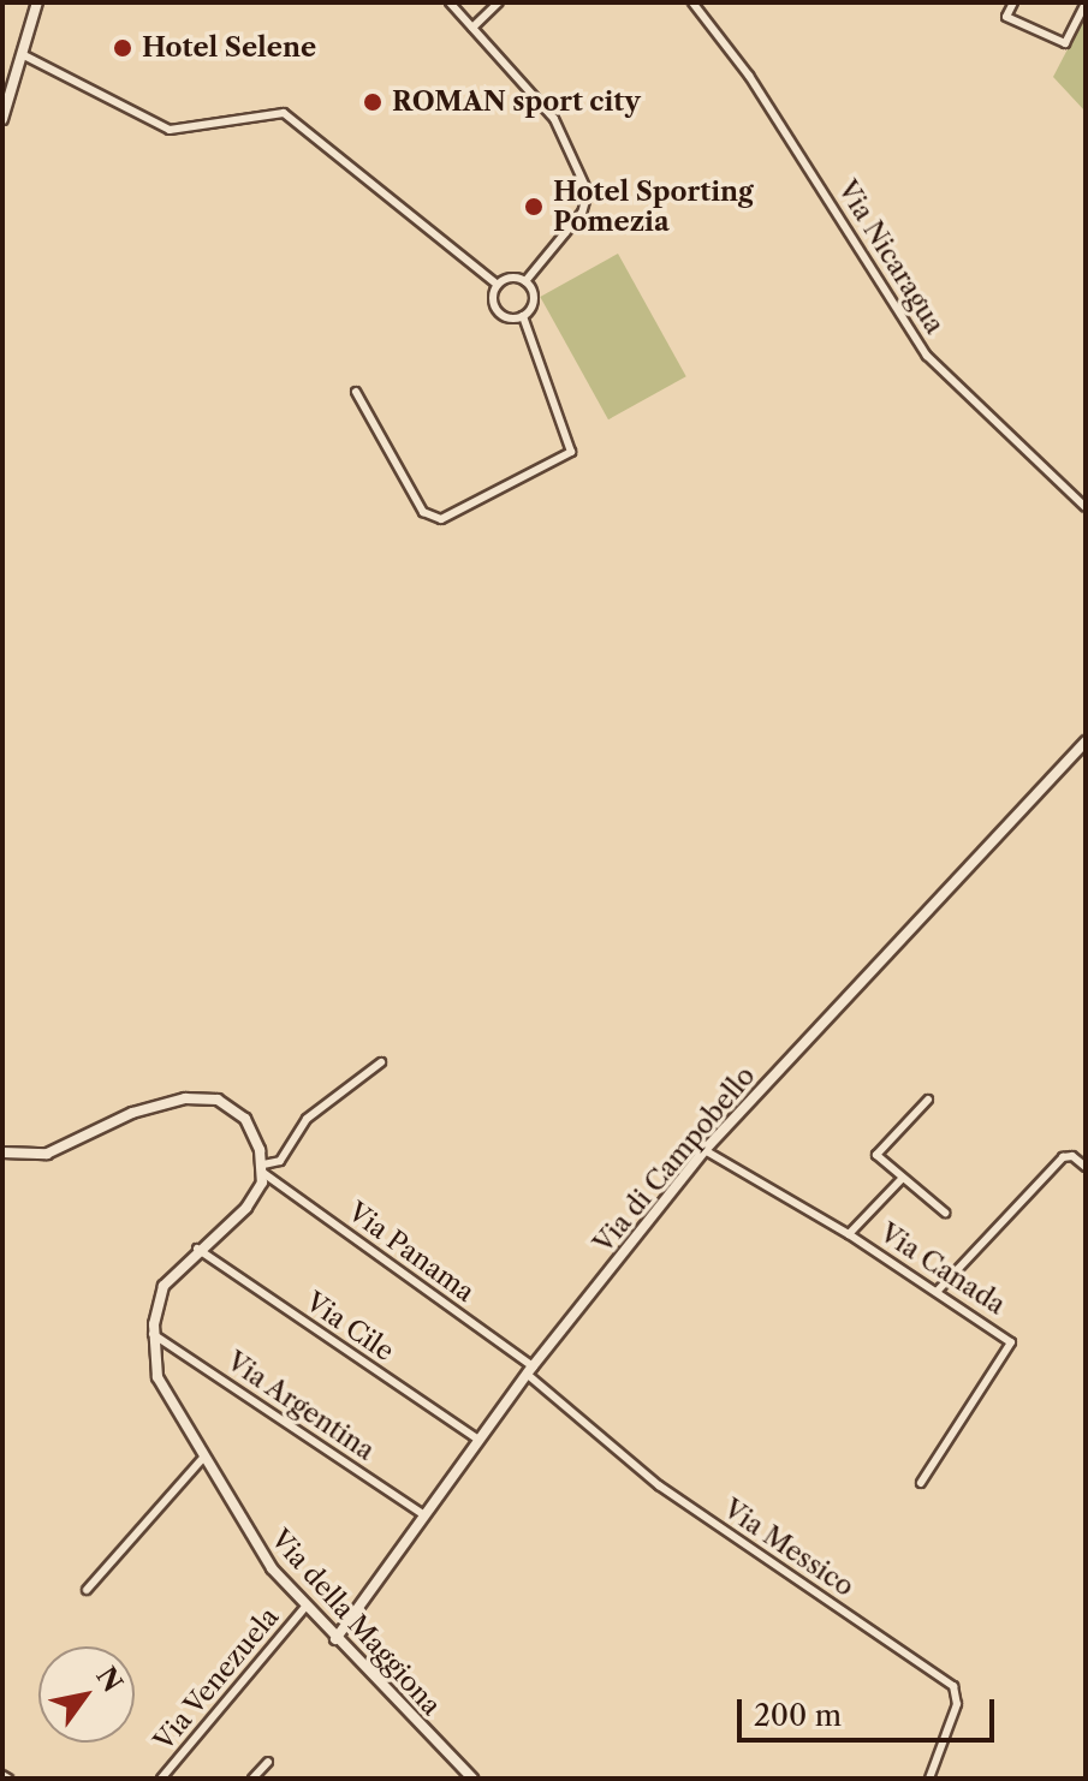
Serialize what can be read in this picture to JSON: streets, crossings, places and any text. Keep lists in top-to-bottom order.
{
  "streets": {
    "street": [
      "Via Nicaragua",
      "Via di Campobello",
      "Via Panama",
      "Via Canada",
      "Via Cile",
      "Via Argentina",
      "Via Messico",
      "Via della Maggiona",
      "Via Venezuela"
    ]
  },
  "crossings": [
    ["Via di Campobello", "Via Panama"],
    ["Via di Campobello", "Via Canada"],
    ["Via di Campobello", "Via Cile"],
    ["Via di Campobello", "Via Argentina"],
    ["Via di Campobello", "Via Messico"],
    ["Via di Campobello", "Via della Maggiona"],
    ["Via Panama", "Via Messico"],
    ["Via Panama", "Via della Maggiona"],
    ["Via Cile", "Via della Maggiona"],
    ["Via Argentina", "Via della Maggiona"],
    ["Via della Maggiona", "Via Venezuela"]
  ],
  "places": ["Hotel Selene", "ROMAN sport city", "Hotel Sporting Pomezia"],
  "scale_bar": "200 m",
  "north": "top right"
}
